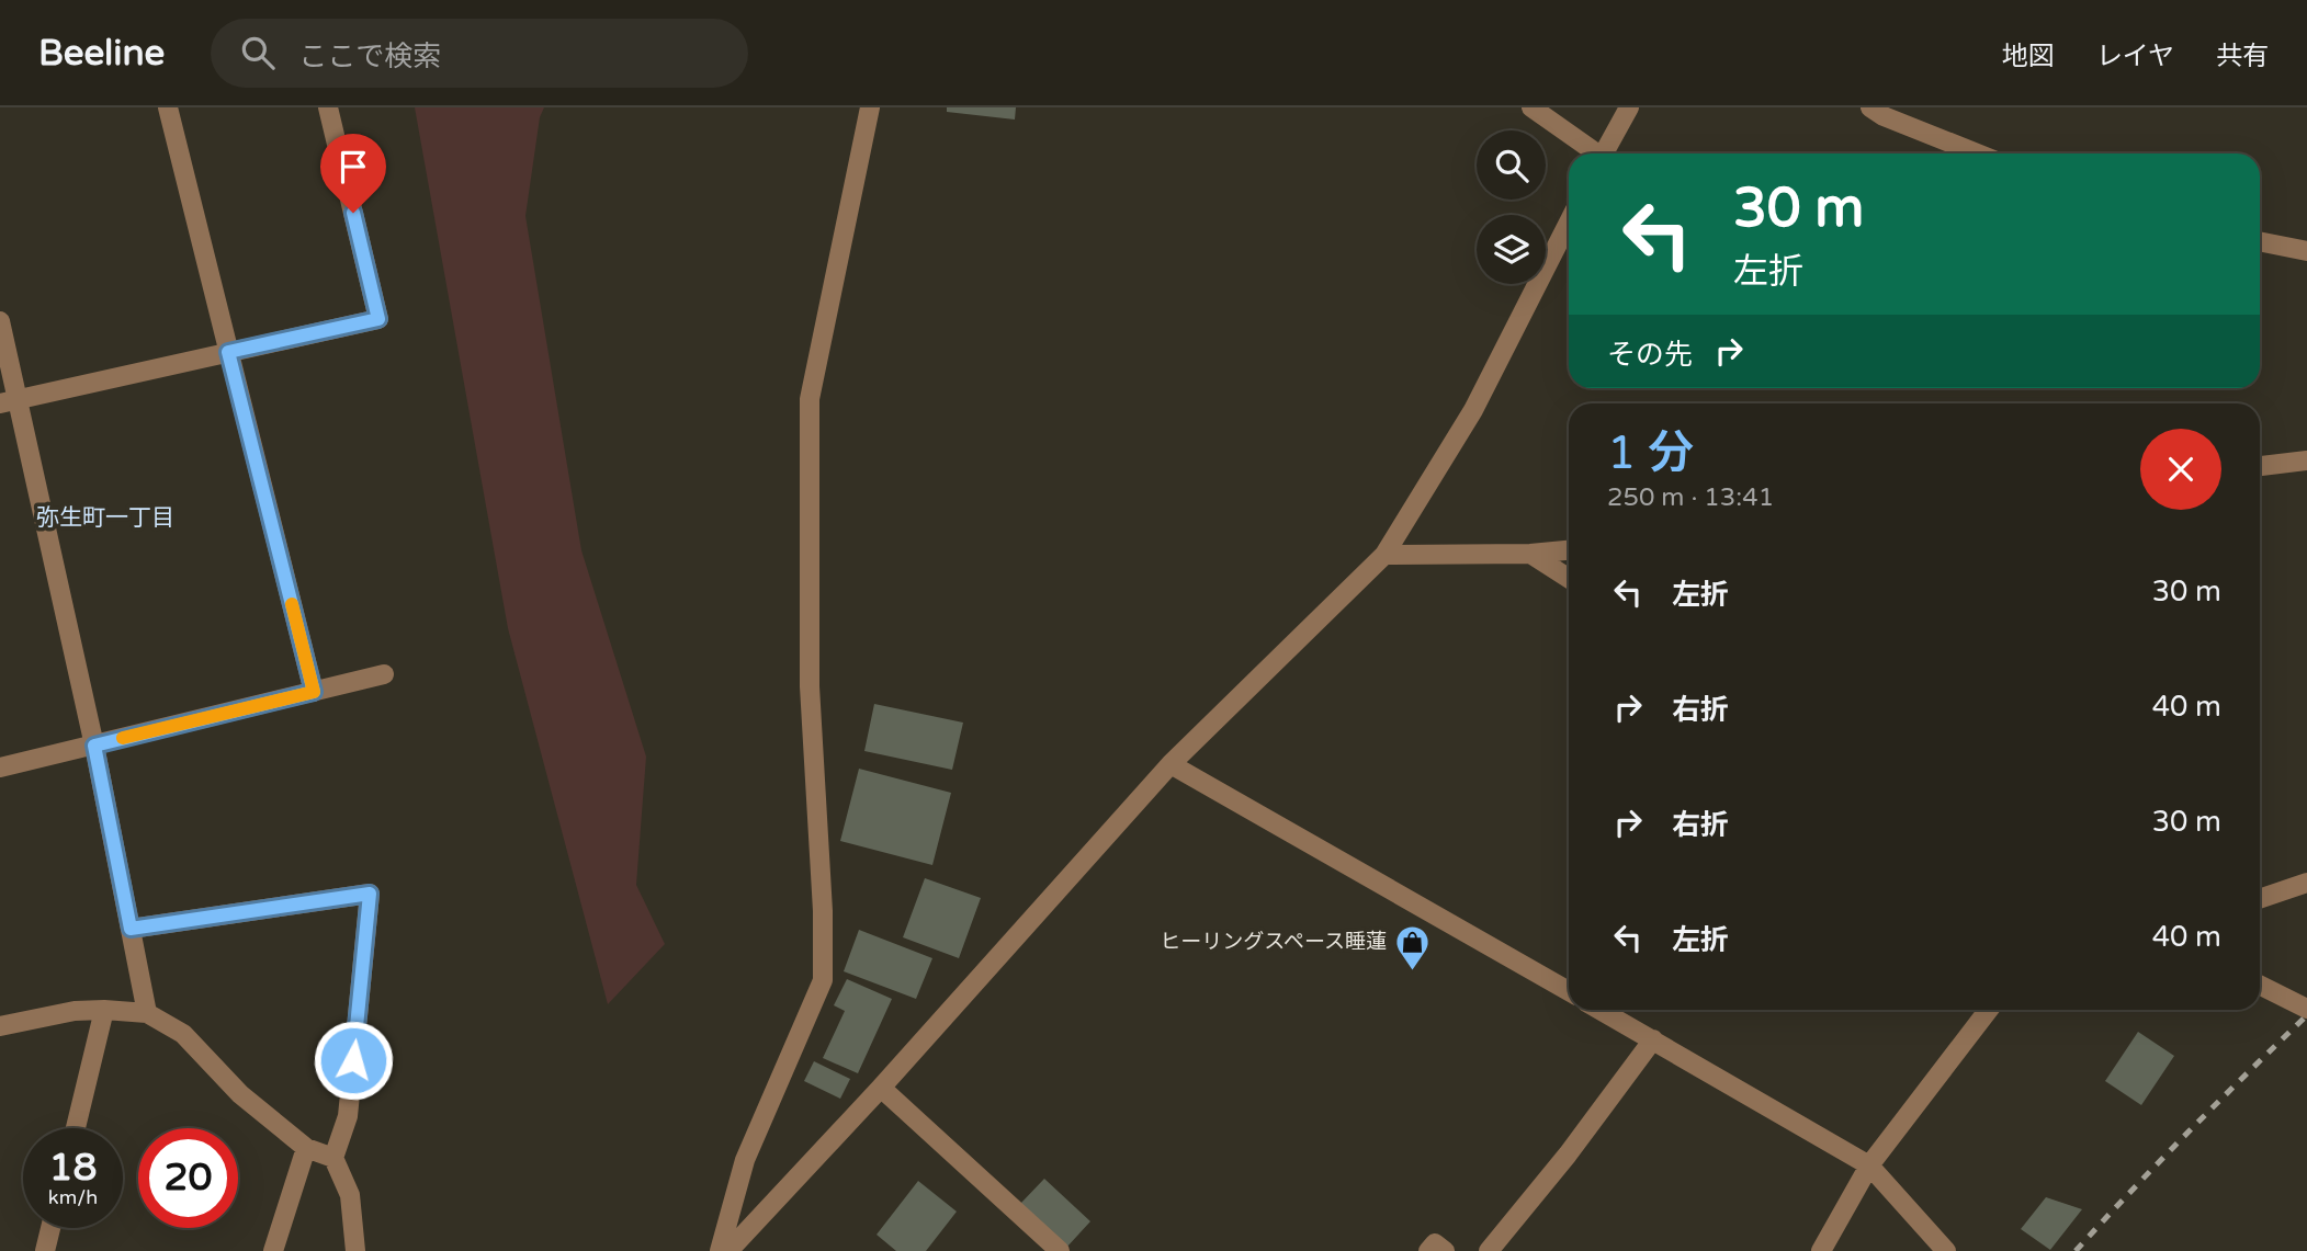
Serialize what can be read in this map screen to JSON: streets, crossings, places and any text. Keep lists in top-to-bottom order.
{
  "districts": ["弥生町一丁目"],
  "places": {
    "shop": ["ヒーリングスペース睡蓮"]
  },
  "page": {
    "header": "Beeline",
    "search": "ここで検索",
    "nav": ["地図", "レイヤ", "共有"],
    "turn": ["30 m", "左折"],
    "then": "その先",
    "heading": ["1 分", "250 m · 13:41"],
    "list": [
      {
        "name": "左折",
        "value": "30 m"
      },
      {
        "name": "右折",
        "value": "40 m"
      },
      {
        "name": "右折",
        "value": "30 m"
      },
      {
        "name": "左折",
        "value": "40 m"
      }
    ],
    "speed": "18 km/h",
    "limit": "20"
  }
}
